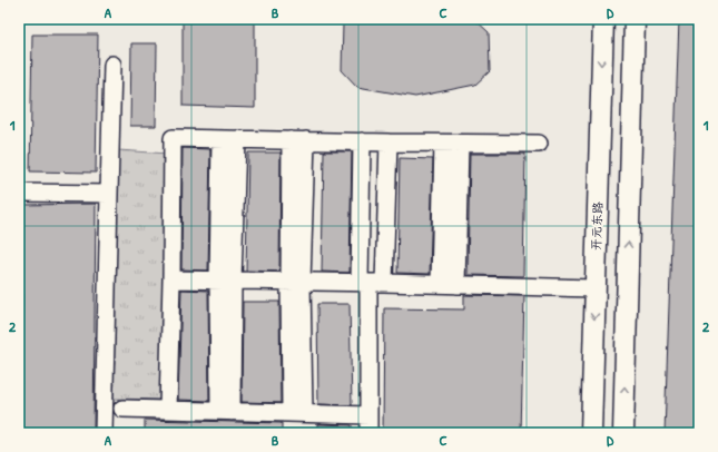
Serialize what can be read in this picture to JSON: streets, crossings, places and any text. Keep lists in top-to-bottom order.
{
  "streets": {
    "main road": ["开元东路"]
  },
  "grid": {
    "columns": [
      "A",
      "B",
      "C",
      "D"
    ],
    "rows": ["1", "2"]
  }
}
